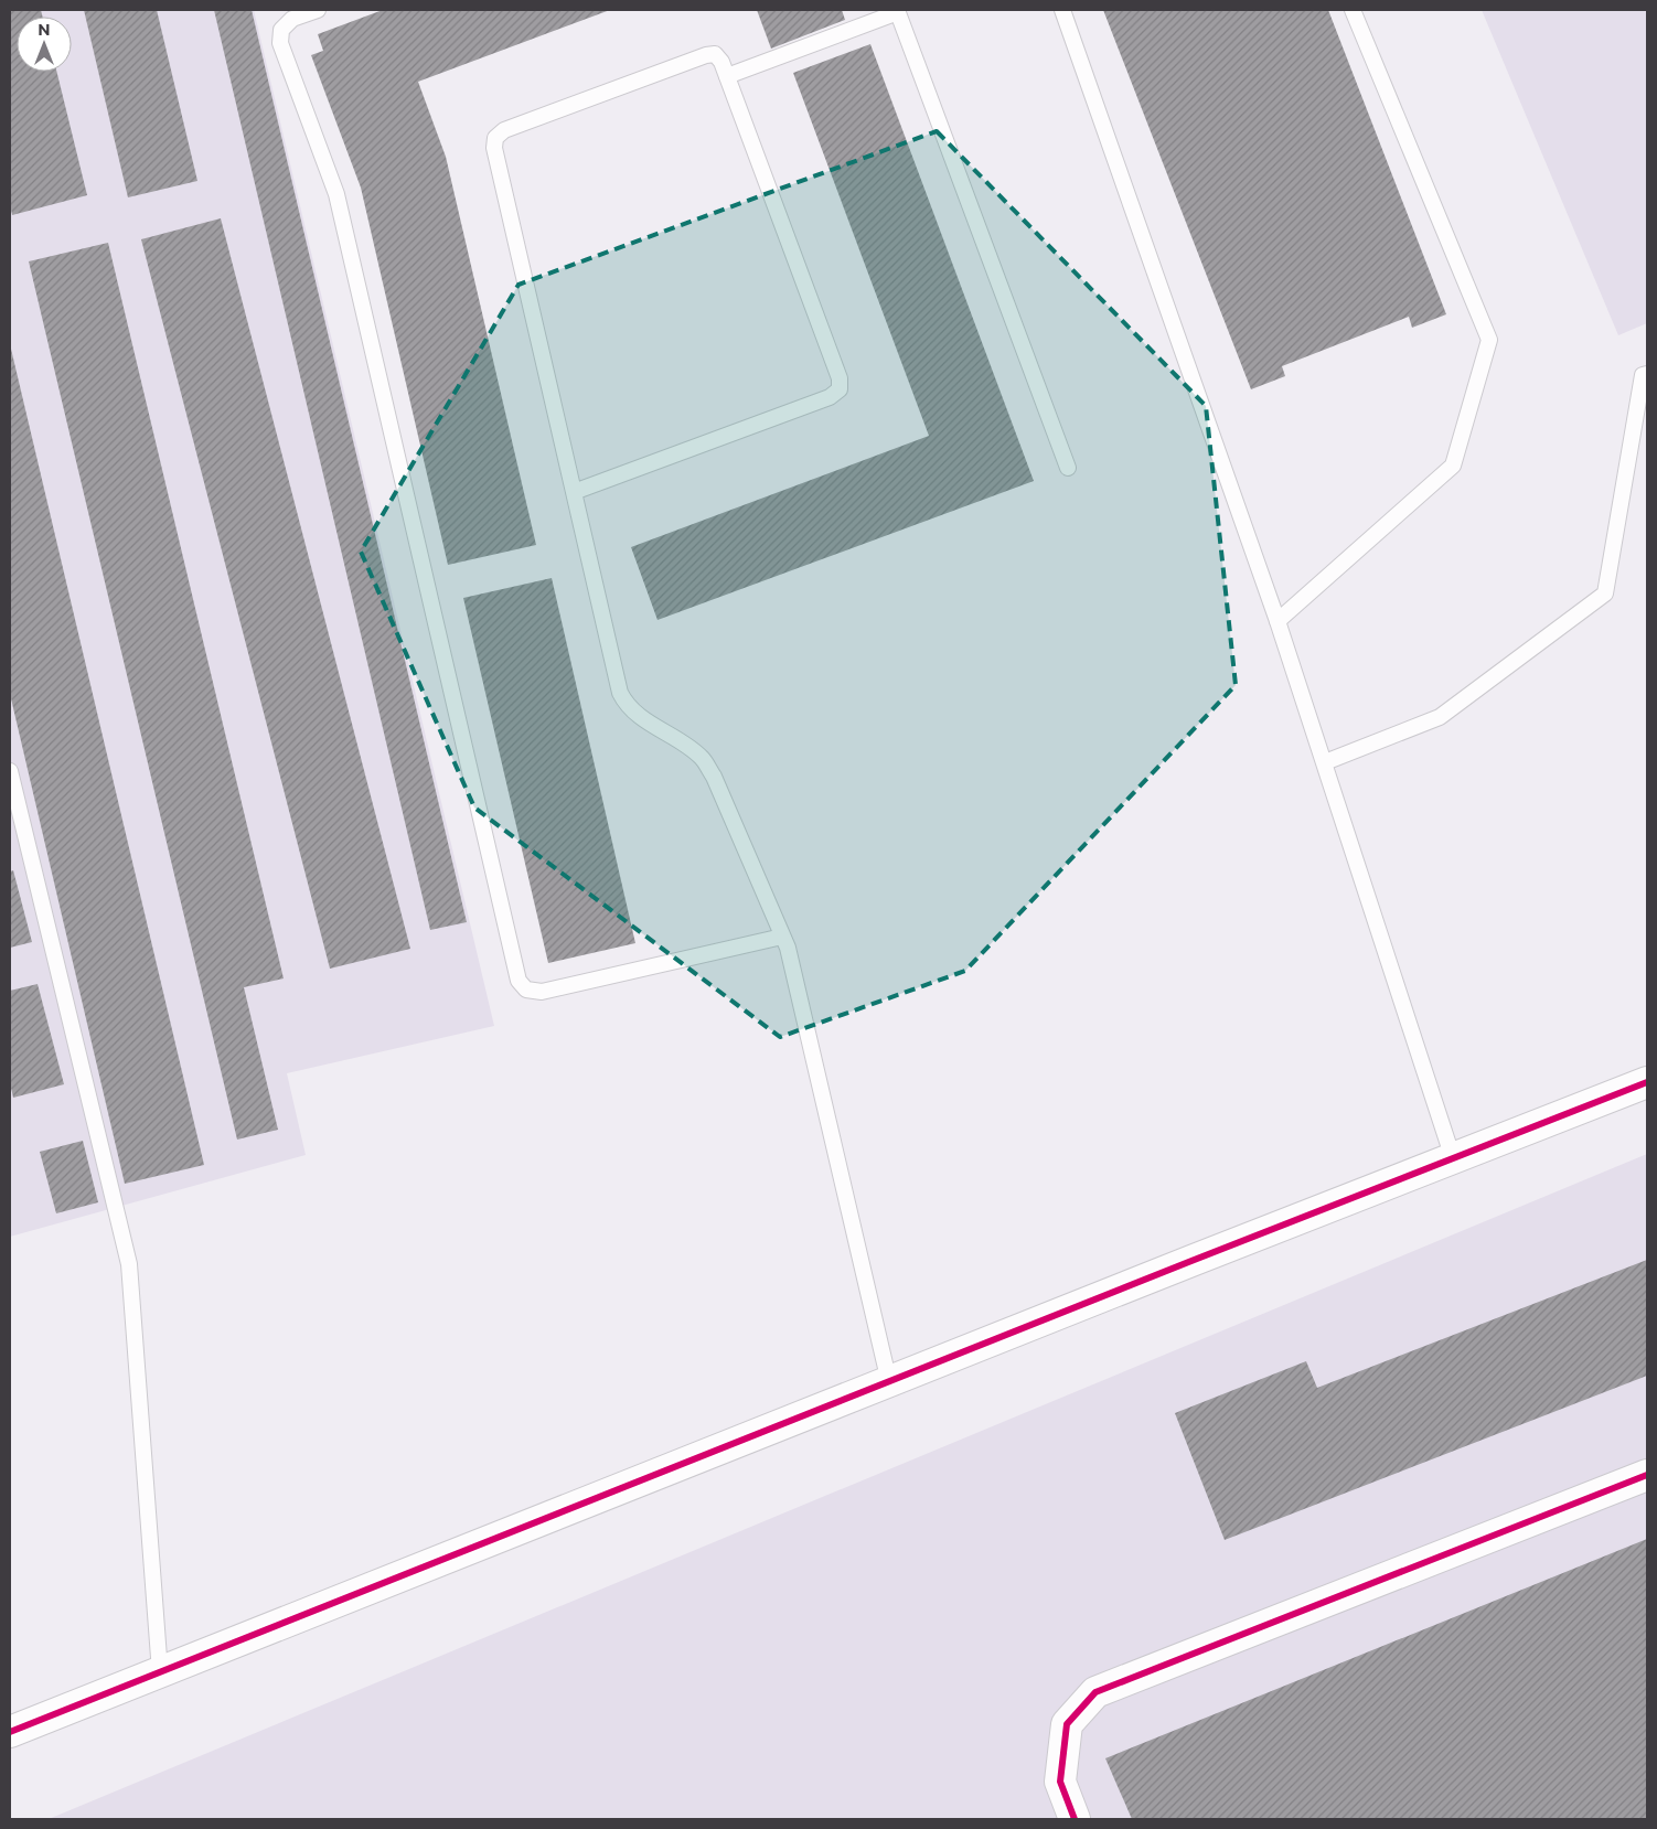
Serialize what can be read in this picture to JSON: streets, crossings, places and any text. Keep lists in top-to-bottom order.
{
  "north": "top"
}
